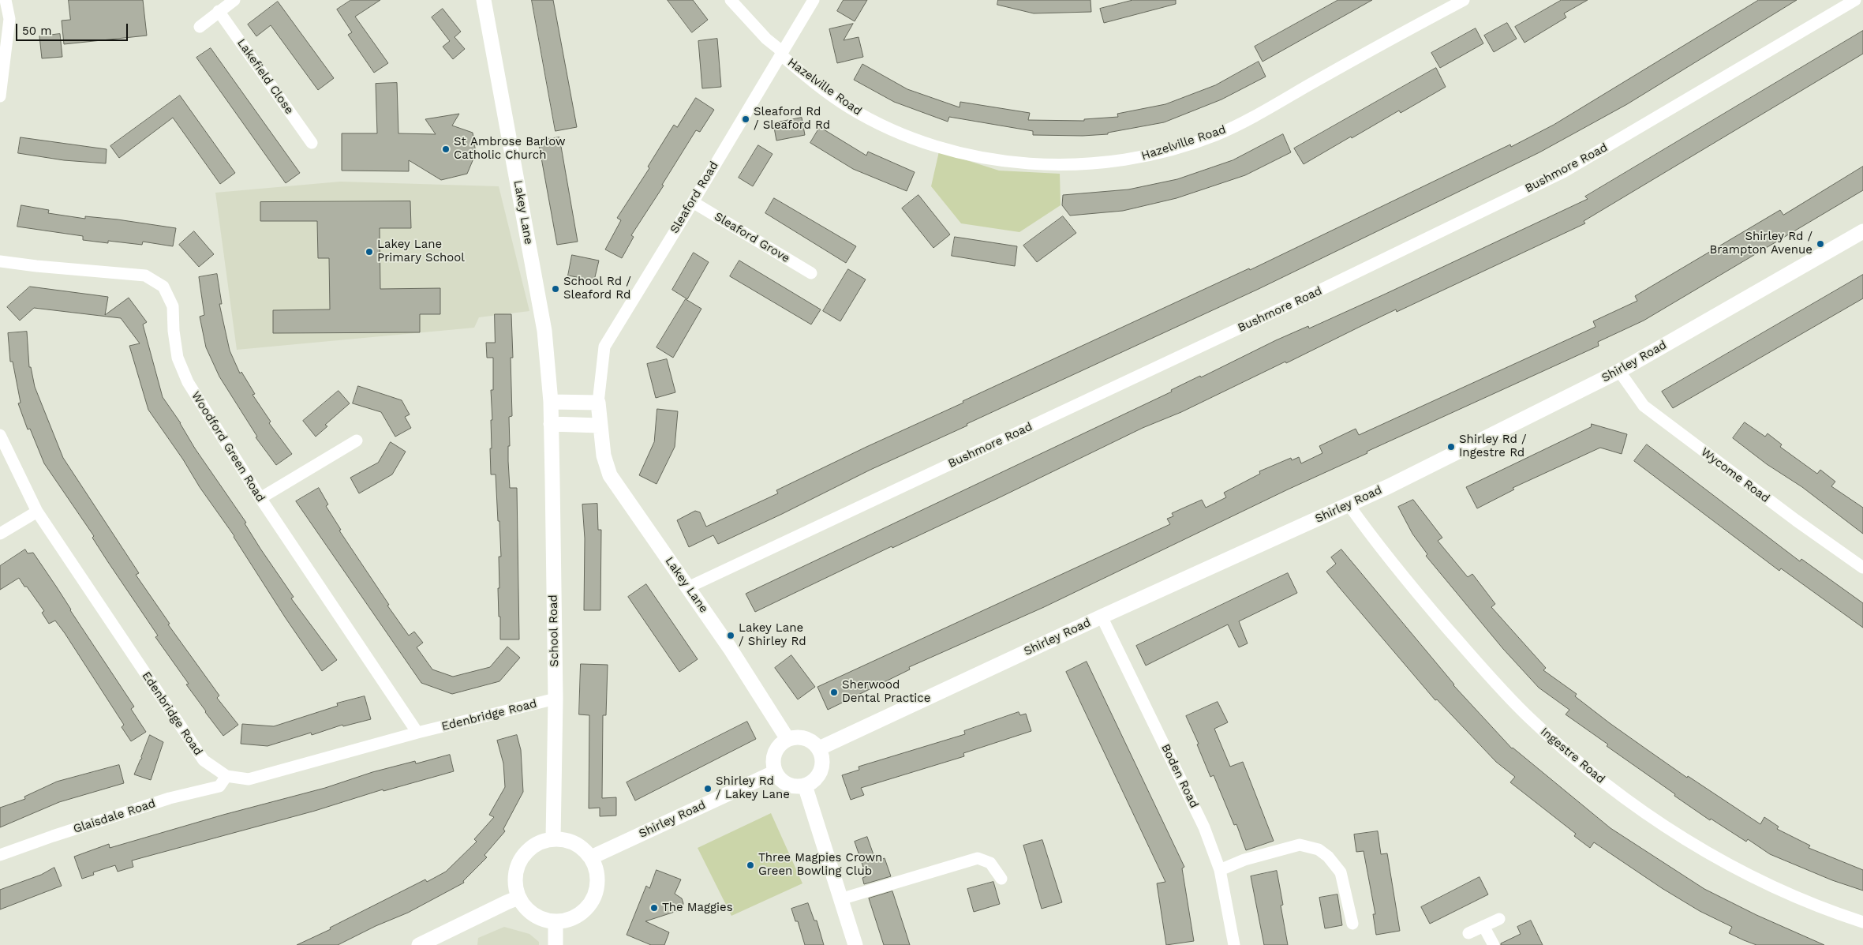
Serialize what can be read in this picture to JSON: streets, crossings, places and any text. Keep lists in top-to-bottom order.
{
  "streets": {
    "street": [
      "Lakefield Close",
      "Hazelville Road",
      "Bushmore Road",
      "Sleaford Road",
      "Lakey Lane",
      "Sleaford Grove",
      "Shirley Road",
      "Woodford Green Road",
      "Wycome Road",
      "School Road",
      "Edenbridge Road",
      "Ingestre Road",
      "Boden Road",
      "Glaisdale Road"
    ]
  },
  "crossings": [
    ["Hazelville Road", "Sleaford Road"],
    ["Bushmore Road", "Lakey Lane"],
    ["Sleaford Road", "Lakey Lane"],
    ["Sleaford Road", "Sleaford Grove"],
    ["Lakey Lane", "Shirley Road"],
    ["Lakey Lane", "School Road"],
    ["Shirley Road", "Wycome Road"],
    ["Shirley Road", "School Road"],
    ["Shirley Road", "Ingestre Road"],
    ["Shirley Road", "Boden Road"],
    ["Woodford Green Road", "Edenbridge Road"],
    ["School Road", "Edenbridge Road"],
    ["Edenbridge Road", "Glaisdale Road"]
  ],
  "places": [
    "Sleaford Rd / Sleaford Rd",
    "St Ambrose Barlow Catholic Church",
    "Shirley Rd / Brampton Avenue",
    "Lakey Lane Primary School",
    "School Rd / Sleaford Rd",
    "Shirley Rd / Ingestre Rd",
    "Lakey Lane / Shirley Rd",
    "Sherwood Dental Practice",
    "Shirley Rd / Lakey Lane",
    "Three Magpies Crown Green Bowling Club",
    "The Maggies"
  ],
  "scale_bar": "50 m"
}
